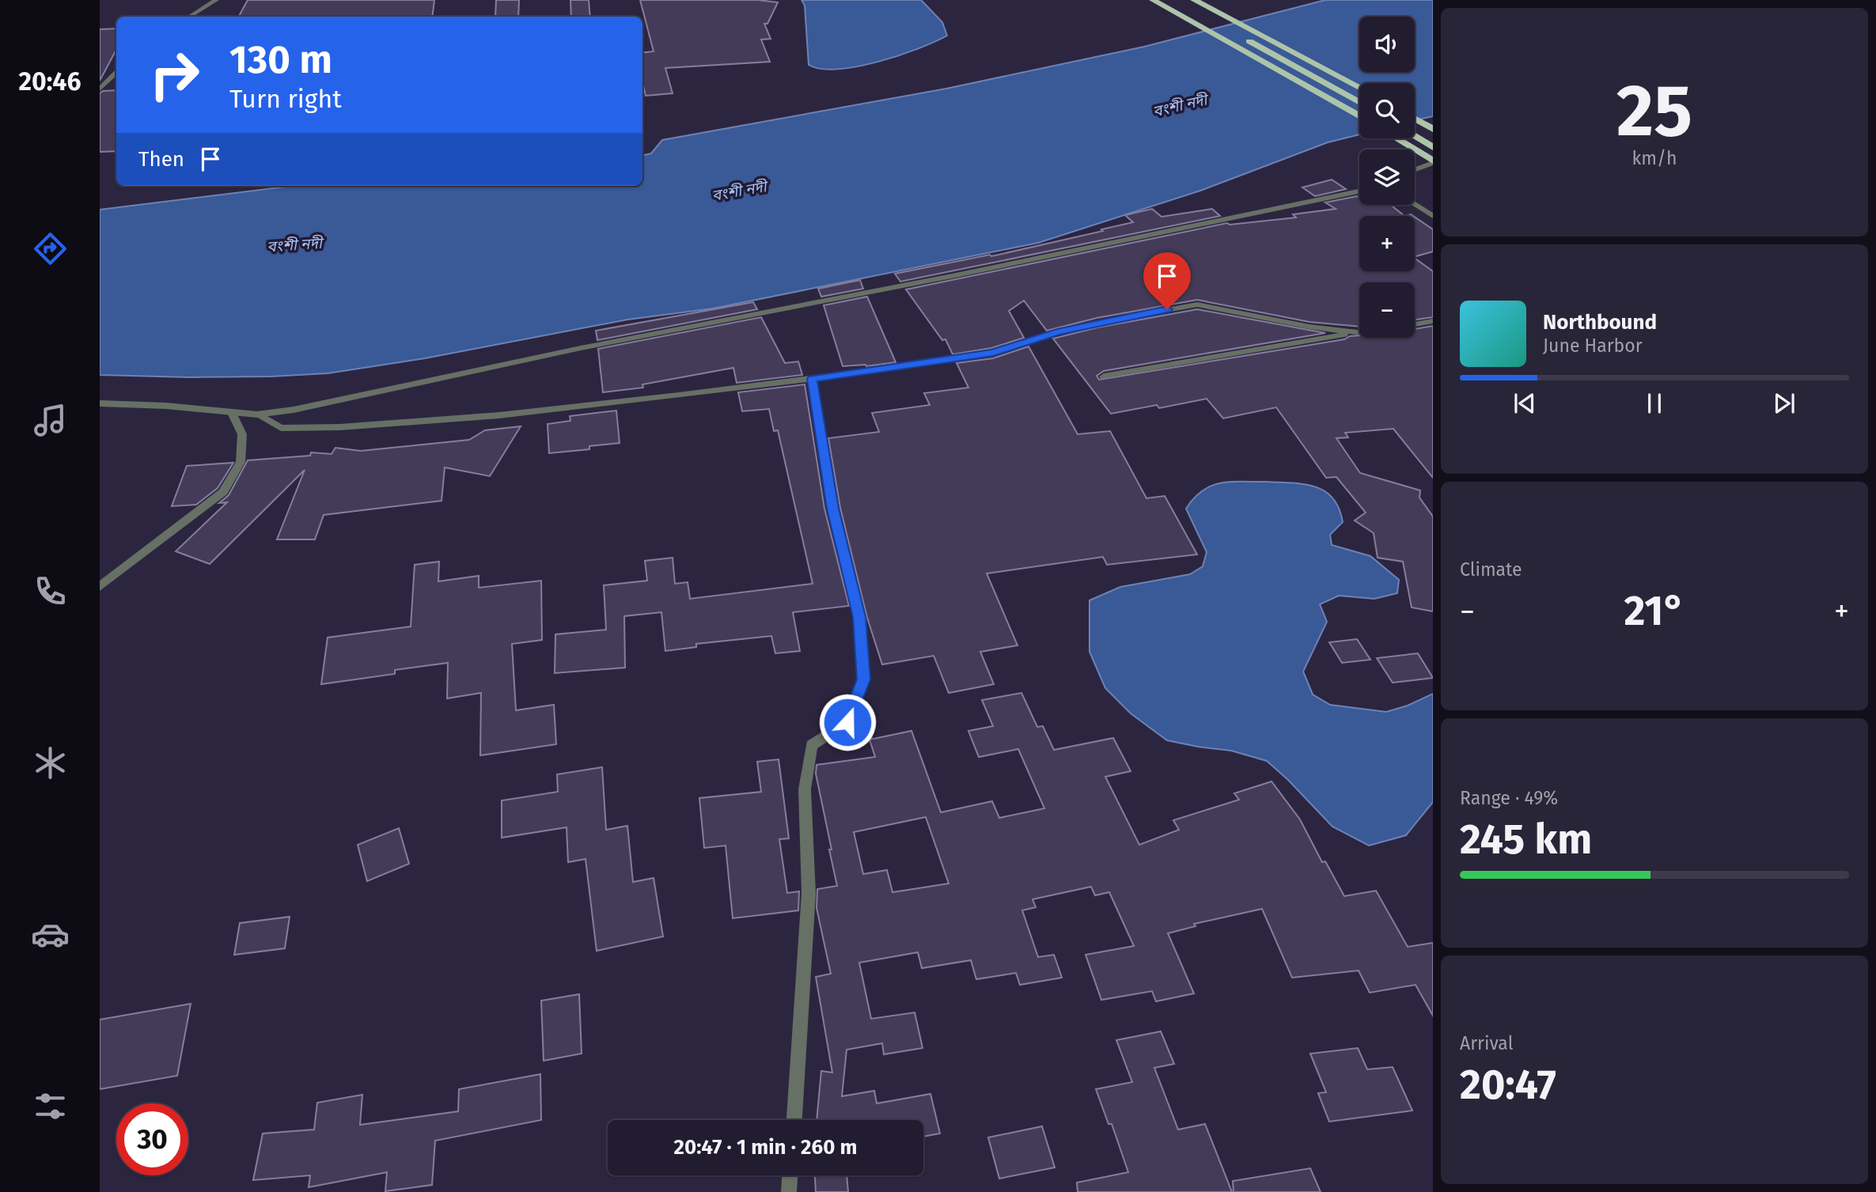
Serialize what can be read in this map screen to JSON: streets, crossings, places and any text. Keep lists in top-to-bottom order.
{
  "water": ["বংশী নদী"],
  "page": {
    "tabs": "20:46",
    "tile": [
      ["25", "km/h"],
      "Climate",
      ["Range · 49%", "245 km"],
      ["Arrival", "20:47"]
    ],
    "map_buttons": ["+", "−"],
    "turn": ["130 m", "Turn right"],
    "then": "Then",
    "song": ["Northbound", "June Harbor"],
    "heat": ["−", "21°", "+"],
    "limit": "30",
    "trip": "20:47 · 1 min · 260 m"
  }
}
